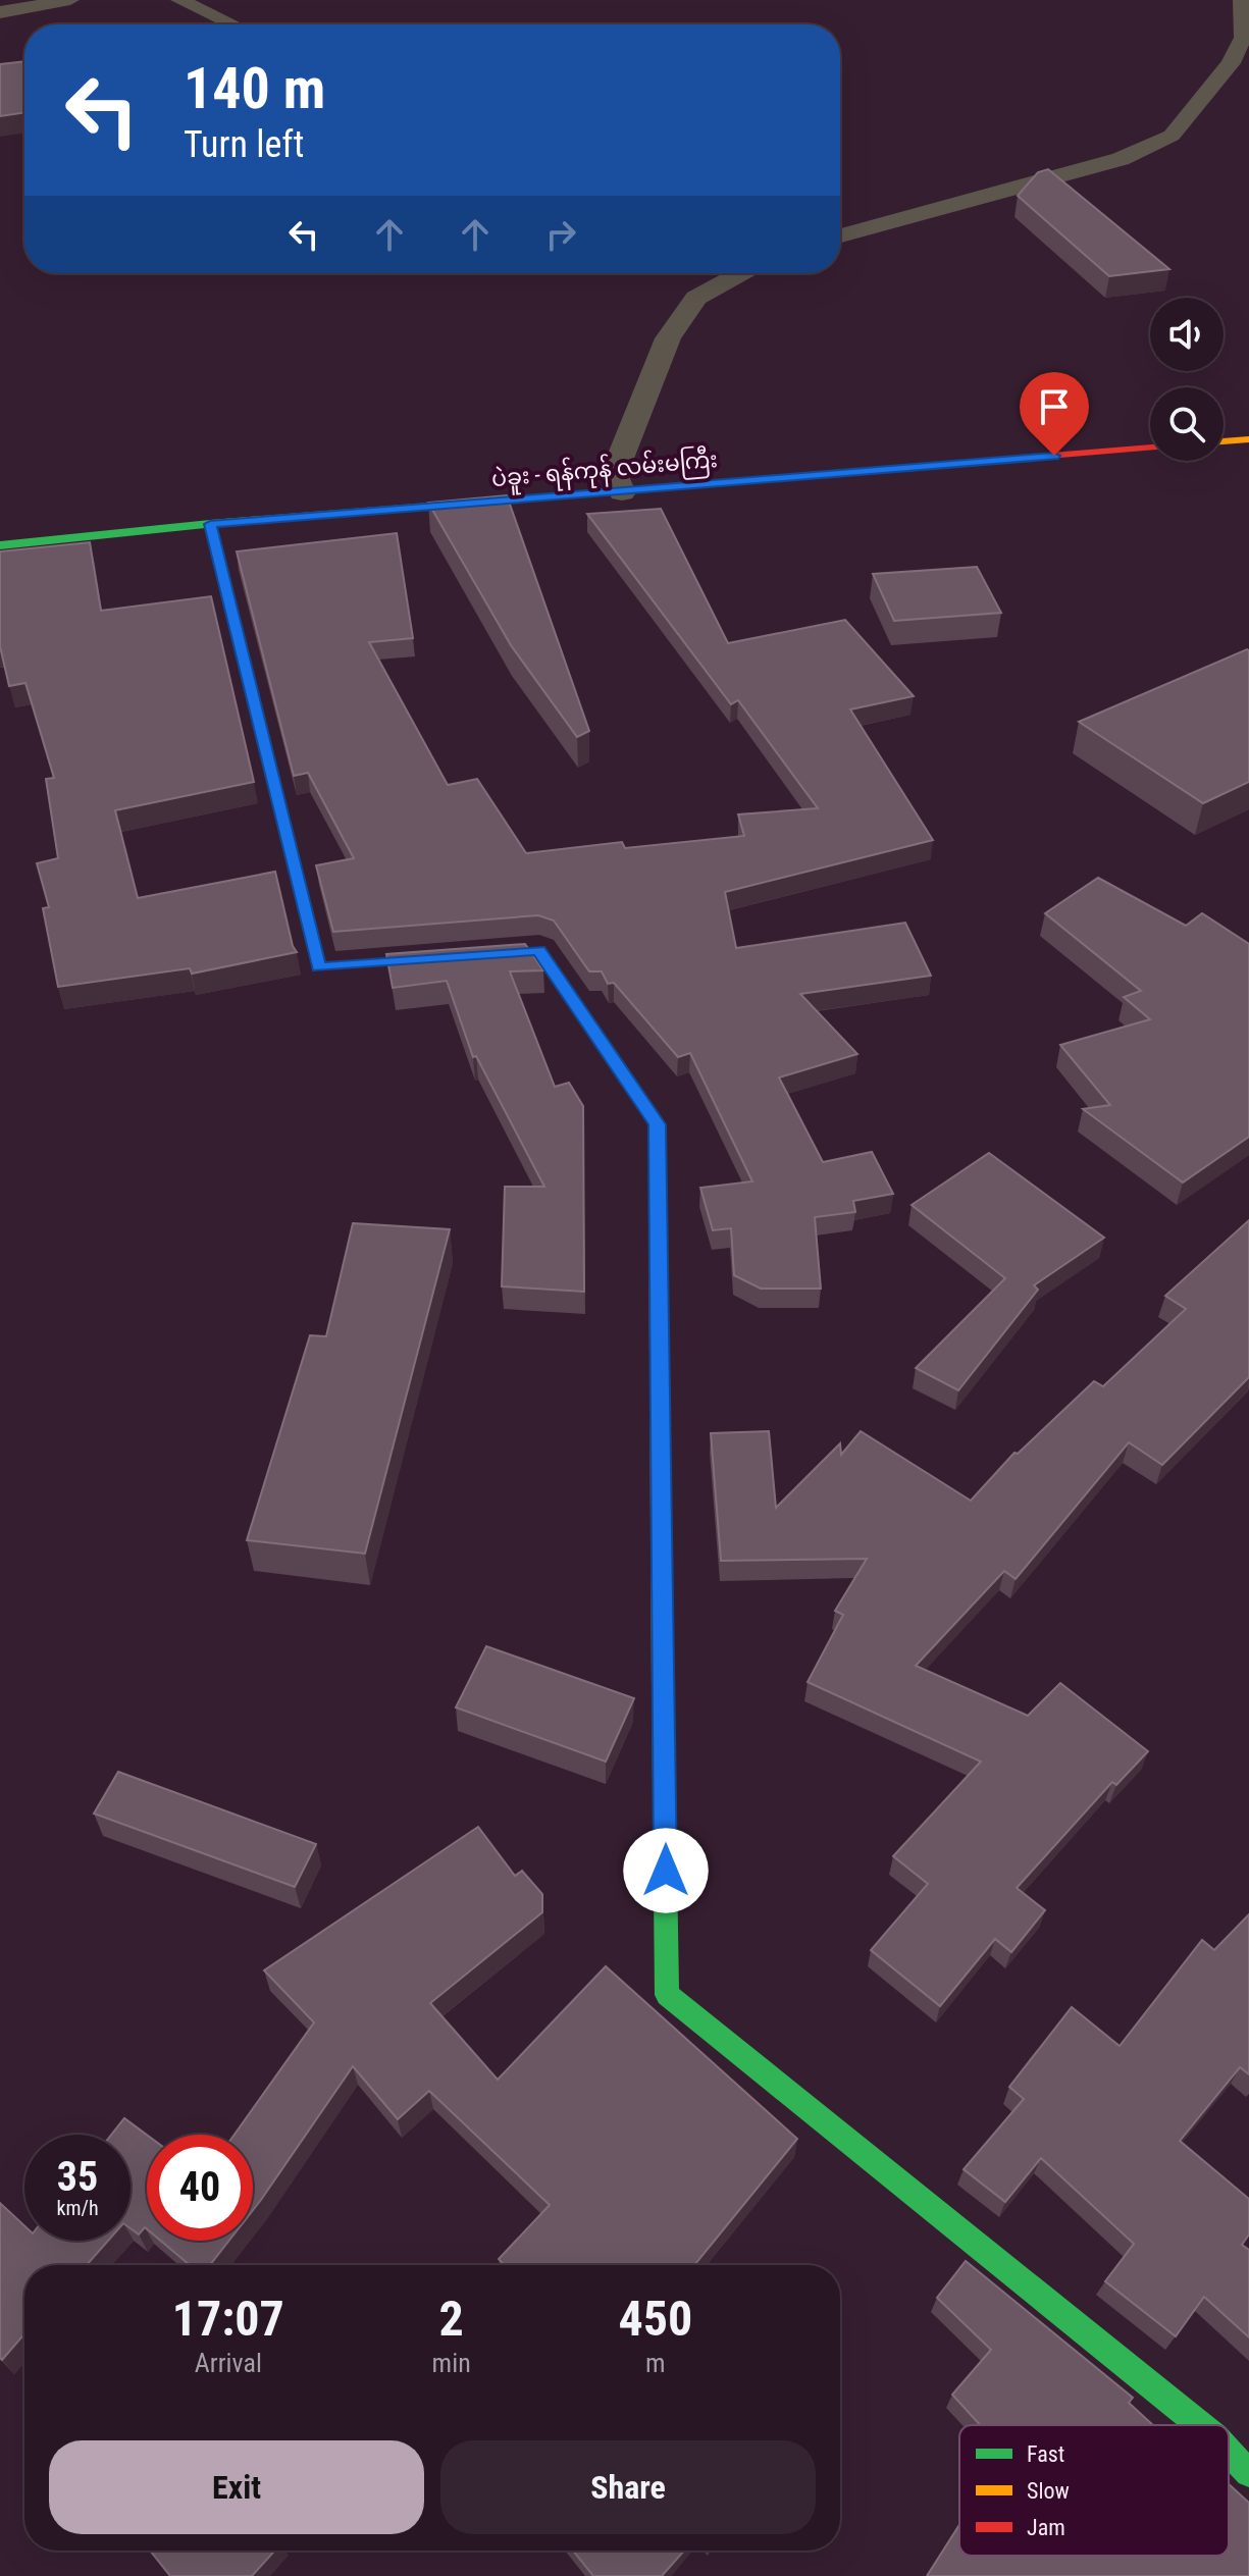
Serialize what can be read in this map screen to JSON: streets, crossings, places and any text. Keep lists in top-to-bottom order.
{
  "streets": {
    "main road": ["ပဲခူး - ရန်ကုန် လမ်းမကြီး"]
  },
  "legend": ["Fast", "Slow", "Jam"],
  "page": {
    "turn": ["140 m", "Turn left"],
    "speed": "35 km/h",
    "limit": "40",
    "eta": [
      "17:07",
      "Arrival",
      "2",
      "min",
      "450",
      "m"
    ],
    "buttons": ["Exit", "Share"]
  }
}
